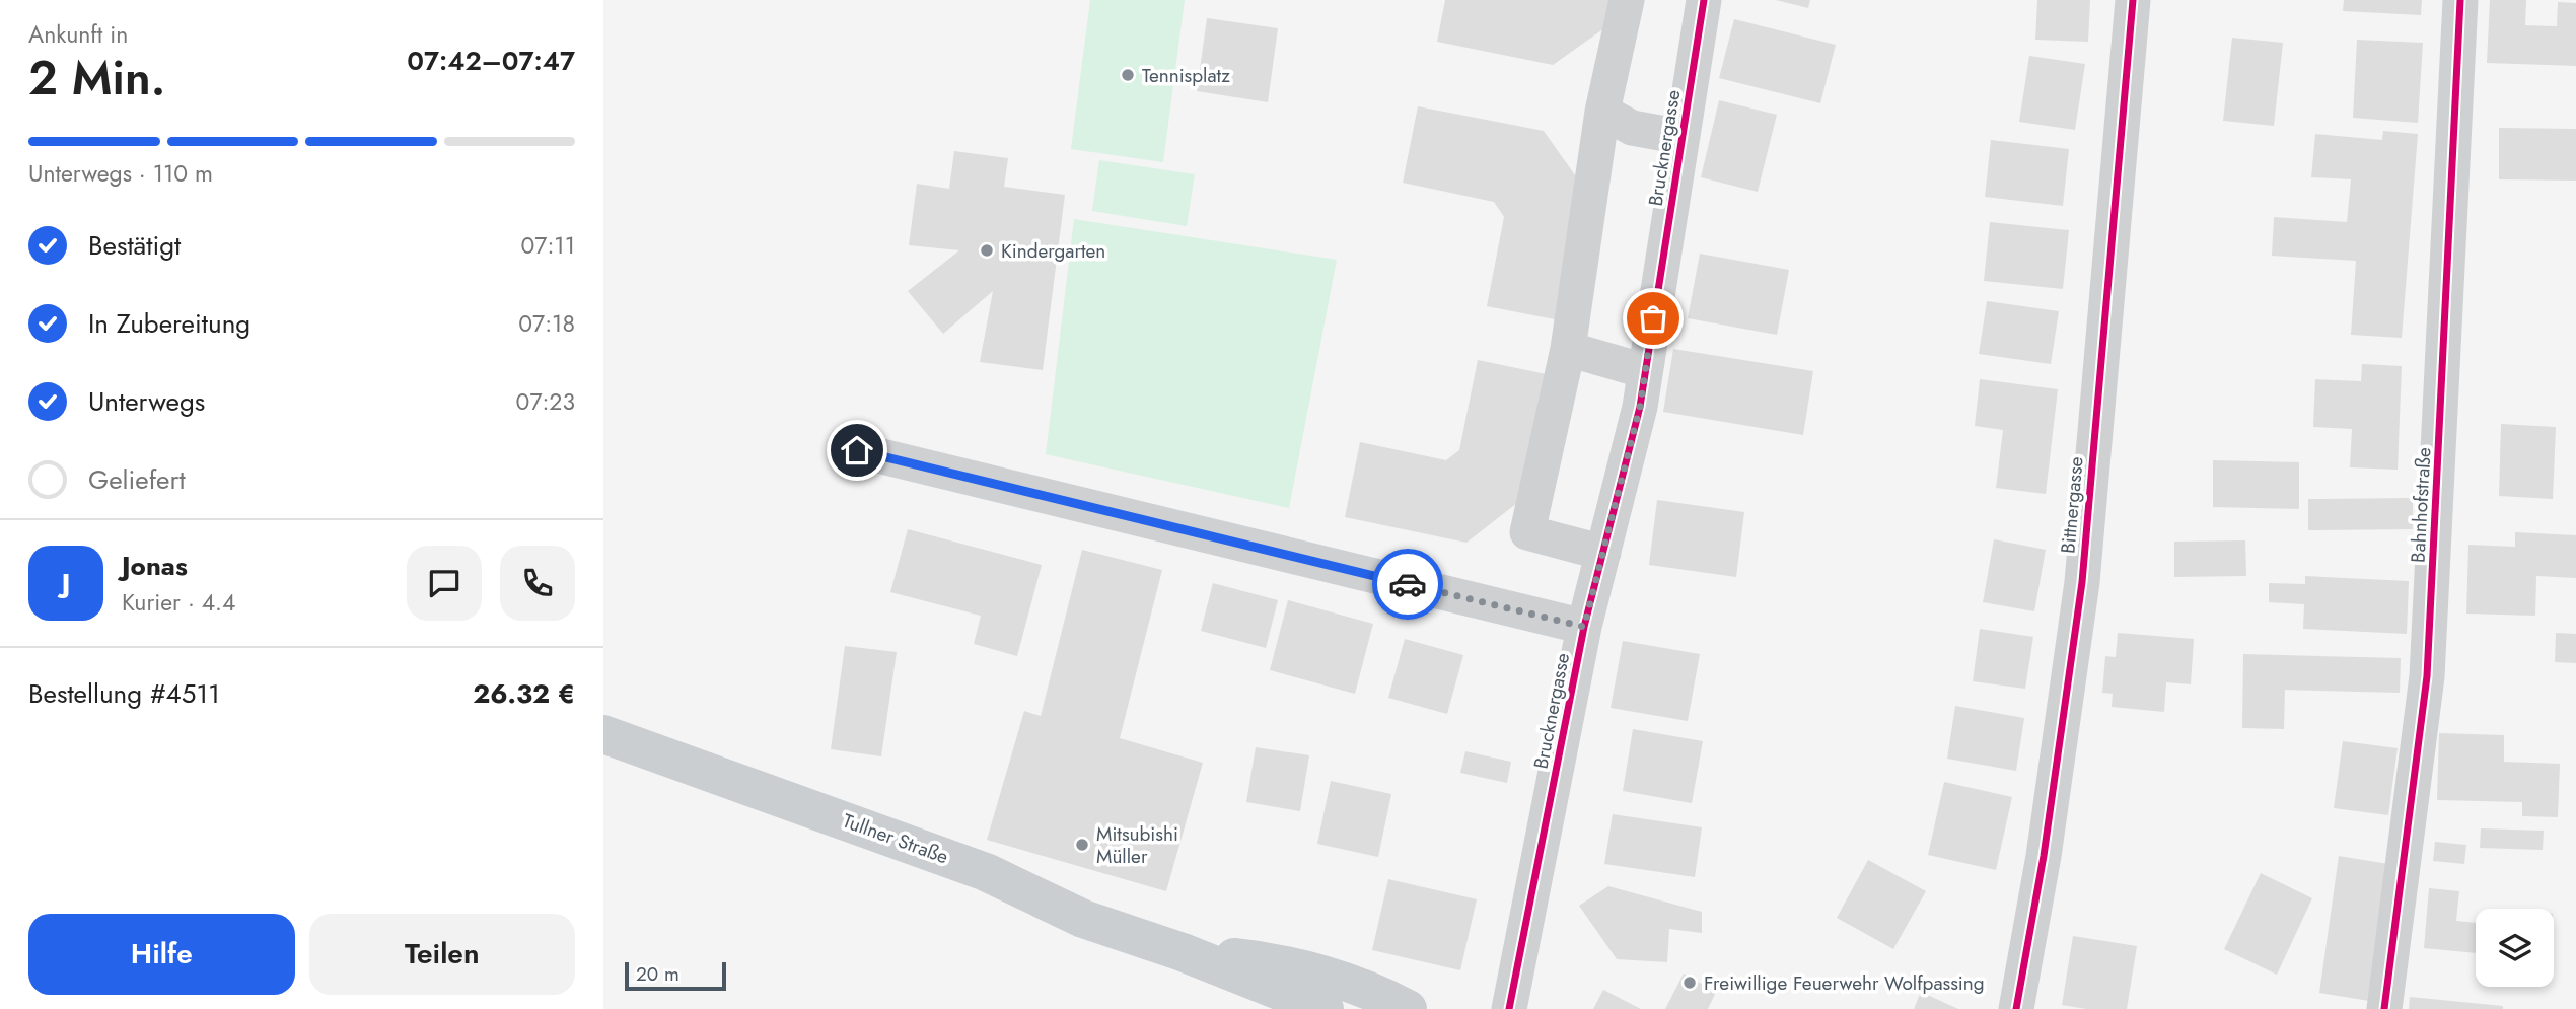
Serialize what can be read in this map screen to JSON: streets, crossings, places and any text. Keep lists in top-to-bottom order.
{
  "streets": {
    "main road": ["Tullner Straße"],
    "street": ["Brucknergasse", "Bittnergasse", "Bahnhofstraße"]
  },
  "places": [
    "Tennisplatz",
    "Kindergarten",
    "Mitsubishi Müller",
    "Freiwillige Feuerwehr Wolfpassing"
  ],
  "scale_bar": "20 m",
  "page": {
    "heading": ["2 Min.", "Ankunft in", "07:42–07:47"],
    "panel": [
      "Jonas",
      "Kurier · 4.4",
      "Bestellung #4511",
      "26.32 €"
    ],
    "bar": "Unterwegs · 110 m",
    "list": [
      ["Bestätigt", "07:11"],
      ["In Zubereitung", "07:18"],
      ["Unterwegs", "07:23"],
      "Geliefert"
    ],
    "round": "J",
    "buttons": ["Hilfe", "Teilen"],
    "scale": "20 m"
  }
}
